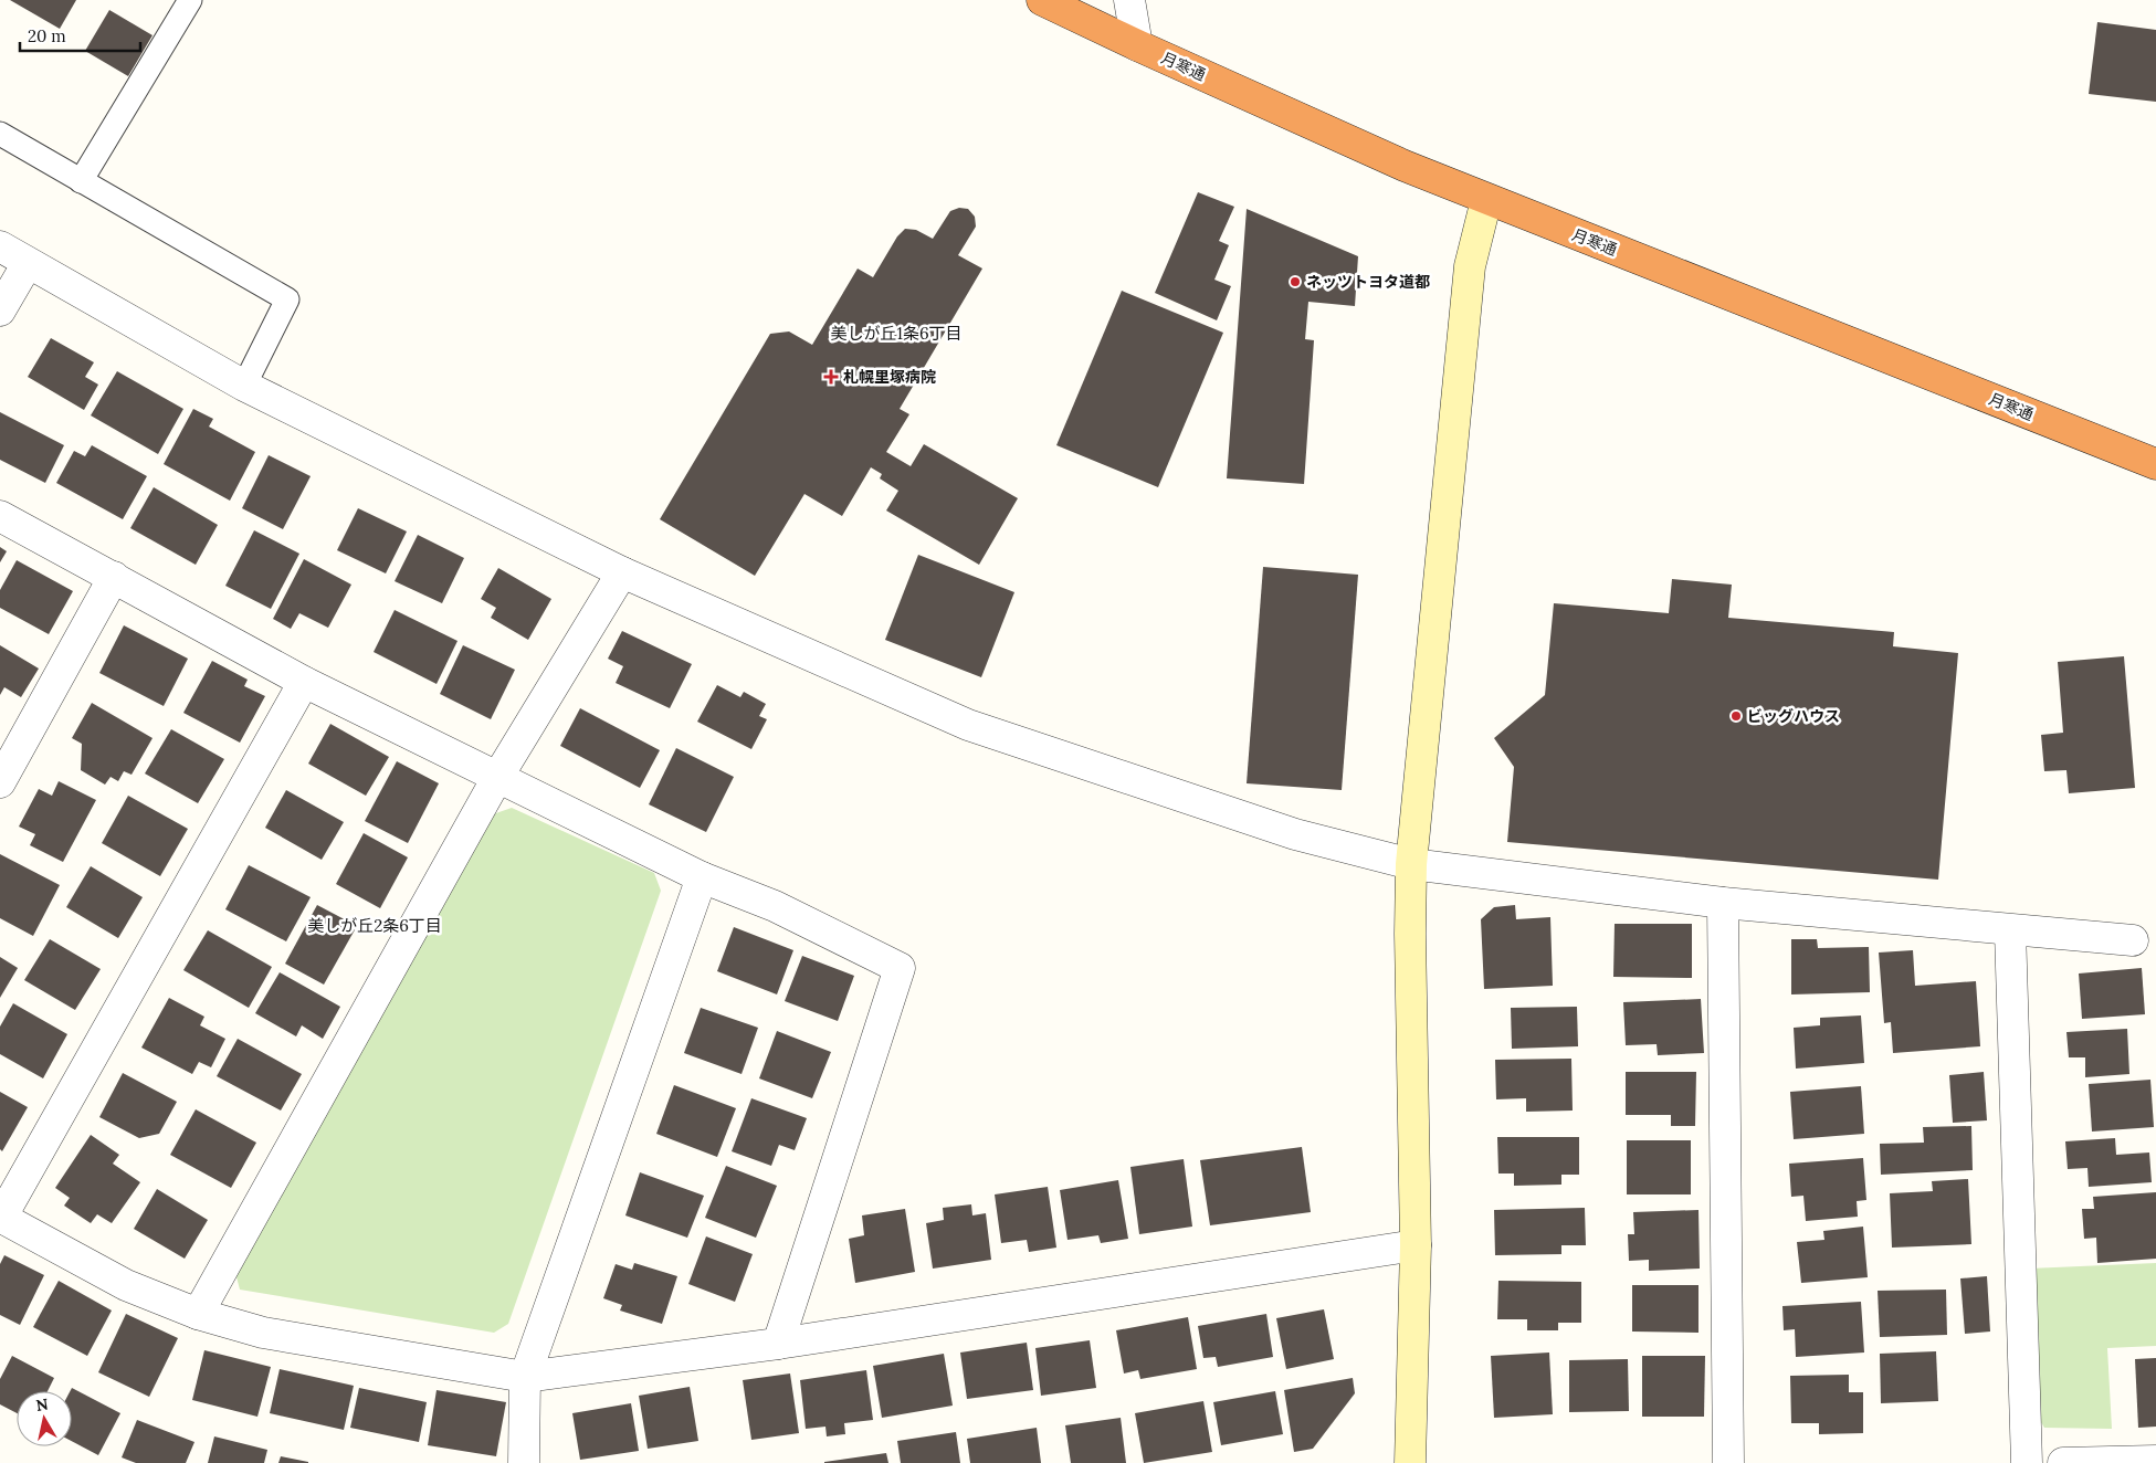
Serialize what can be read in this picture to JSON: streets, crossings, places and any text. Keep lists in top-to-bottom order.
{
  "streets": {
    "highway": ["月寒通"]
  },
  "districts": ["美しが丘1条6丁目", "美しが丘2条6丁目"],
  "places": {
    "other": ["ネッツトヨタ道都", "ビッグハウス"],
    "health": ["札幌里塚病院"]
  },
  "scale_bar": "20 m",
  "north": "top"
}
